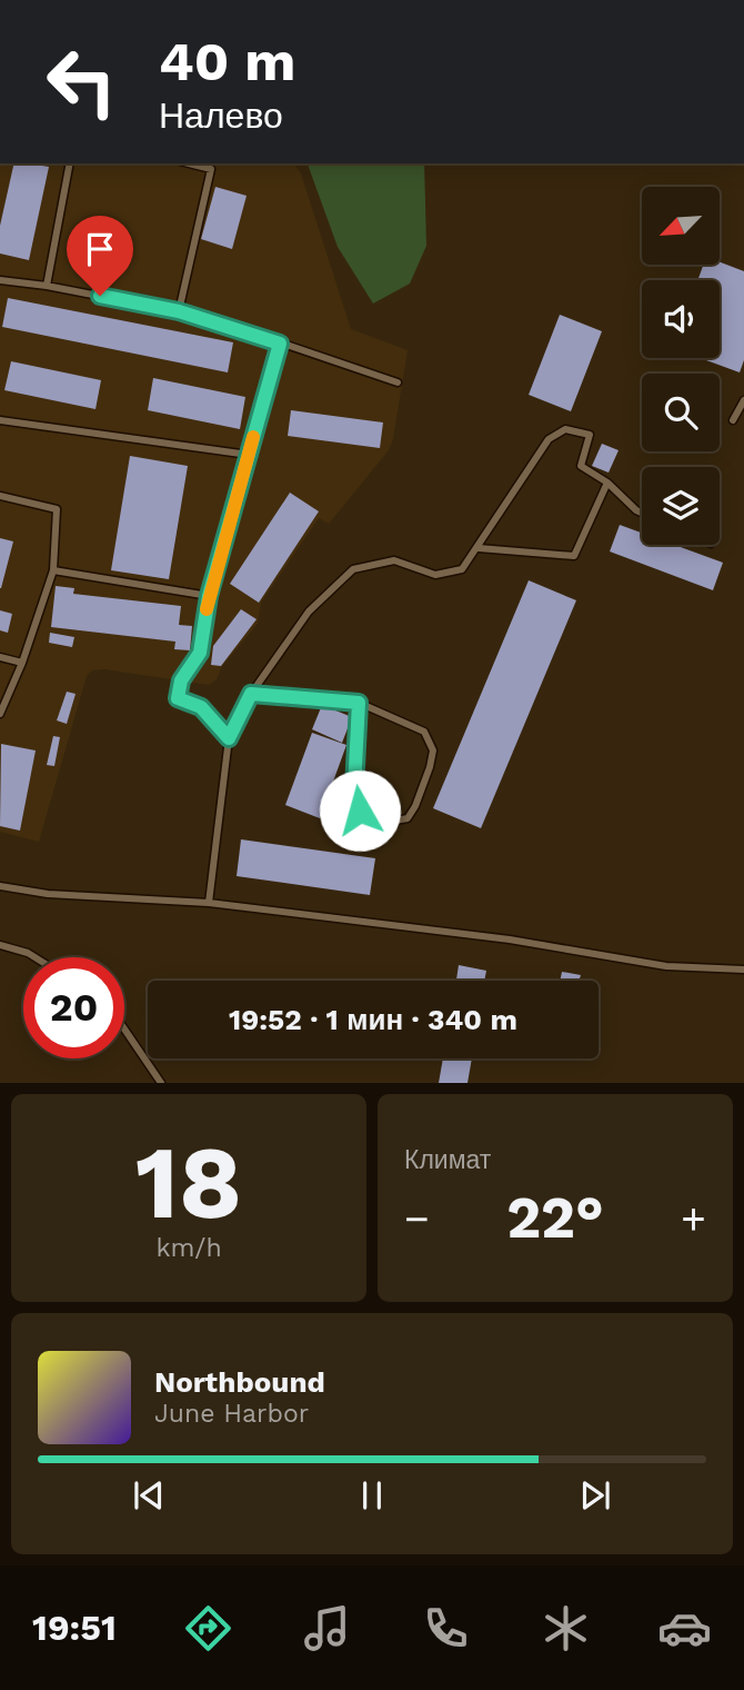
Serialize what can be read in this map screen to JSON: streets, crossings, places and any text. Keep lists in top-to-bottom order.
{
  "north": "bottom left",
  "page": {
    "turn": ["40 m", "Налево"],
    "limit": "20",
    "trip": "19:52 · 1 мин · 340 m",
    "tile": [
      ["18", "km/h"],
      "Климат"
    ],
    "heat": ["−", "22°", "+"],
    "song": ["Northbound", "June Harbor"],
    "tabs": "19:51"
  }
}
